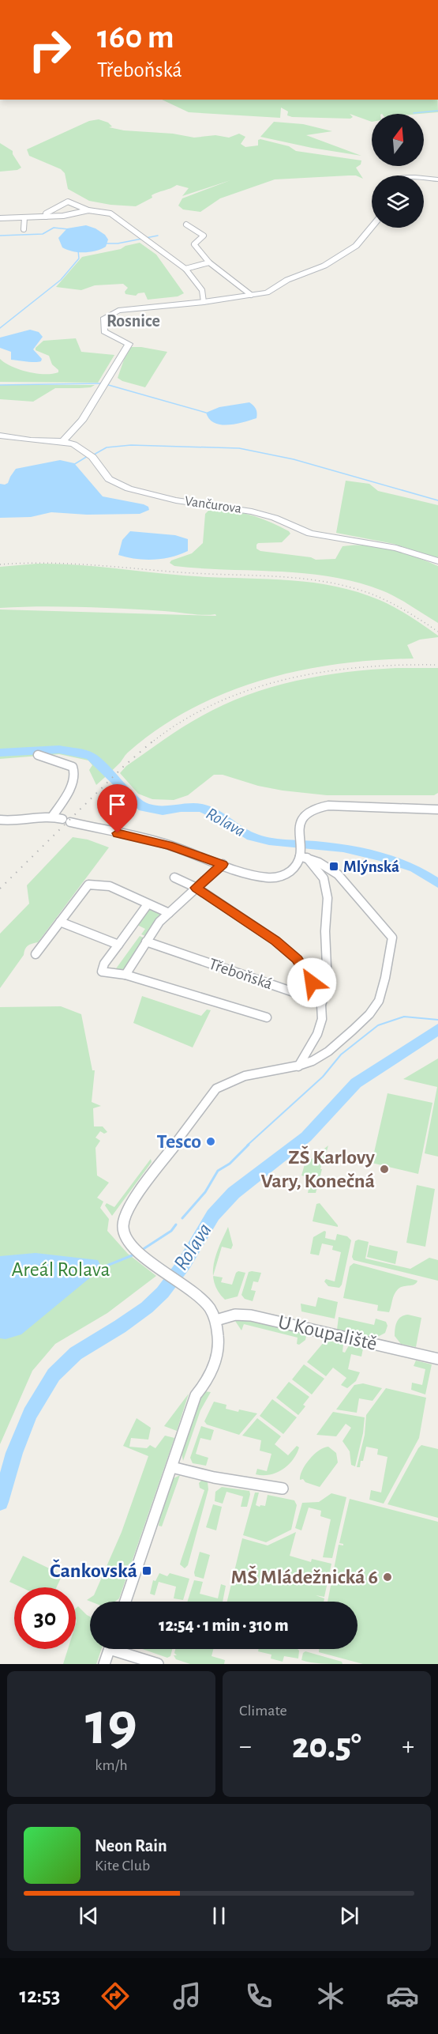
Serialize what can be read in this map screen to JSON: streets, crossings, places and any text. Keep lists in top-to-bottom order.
{
  "streets": {
    "street": ["Vančurova", "Třeboňská", "U Koupaliště"]
  },
  "districts": ["Rosnice"],
  "water": ["Rolava"],
  "parks": ["Areál Rolava"],
  "places": {
    "transit": ["Mlýnská", "Čankovská"],
    "other": ["Tesco", "ZŠ Karlovy Vary, Konečná", "MŠ Mládežnická 6"]
  },
  "north": "top",
  "page": {
    "turn": ["160 m", "Třeboňská"],
    "limit": "30",
    "trip": "12:54 · 1 min · 310 m",
    "tile": [
      ["19", "km/h"],
      "Climate"
    ],
    "heat": ["−", "20.5°", "+"],
    "song": ["Neon Rain", "Kite Club"],
    "tabs": "12:53"
  }
}
